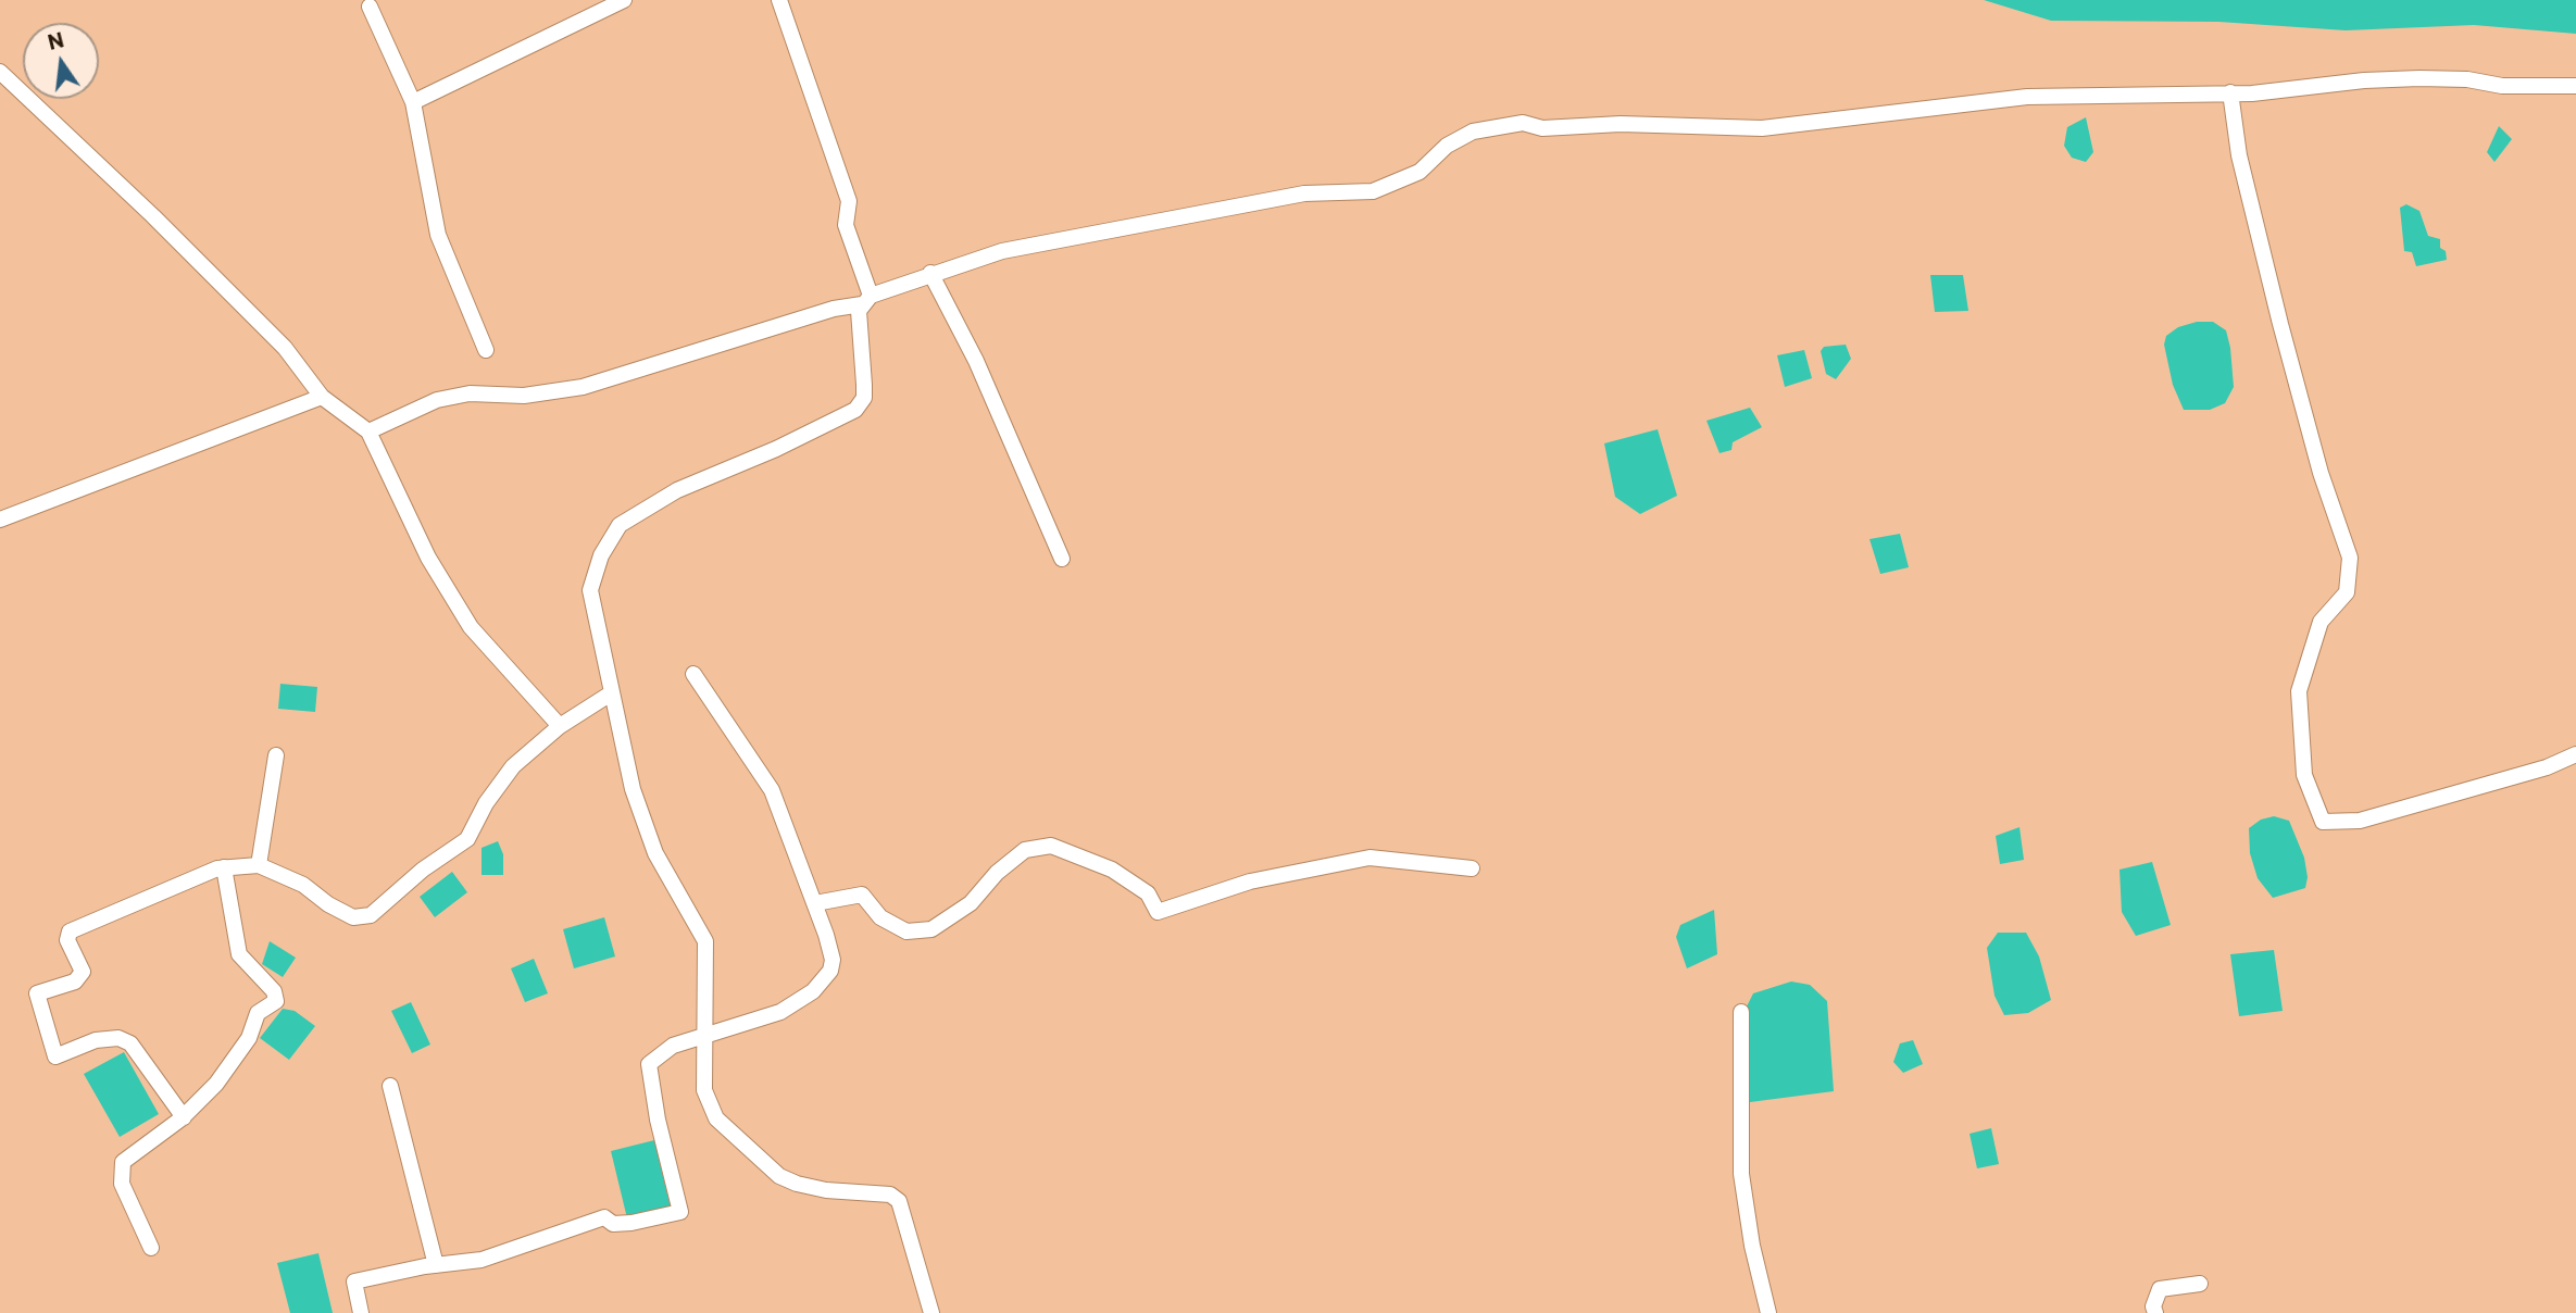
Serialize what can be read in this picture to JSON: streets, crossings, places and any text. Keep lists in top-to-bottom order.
{
  "north": "top"
}
